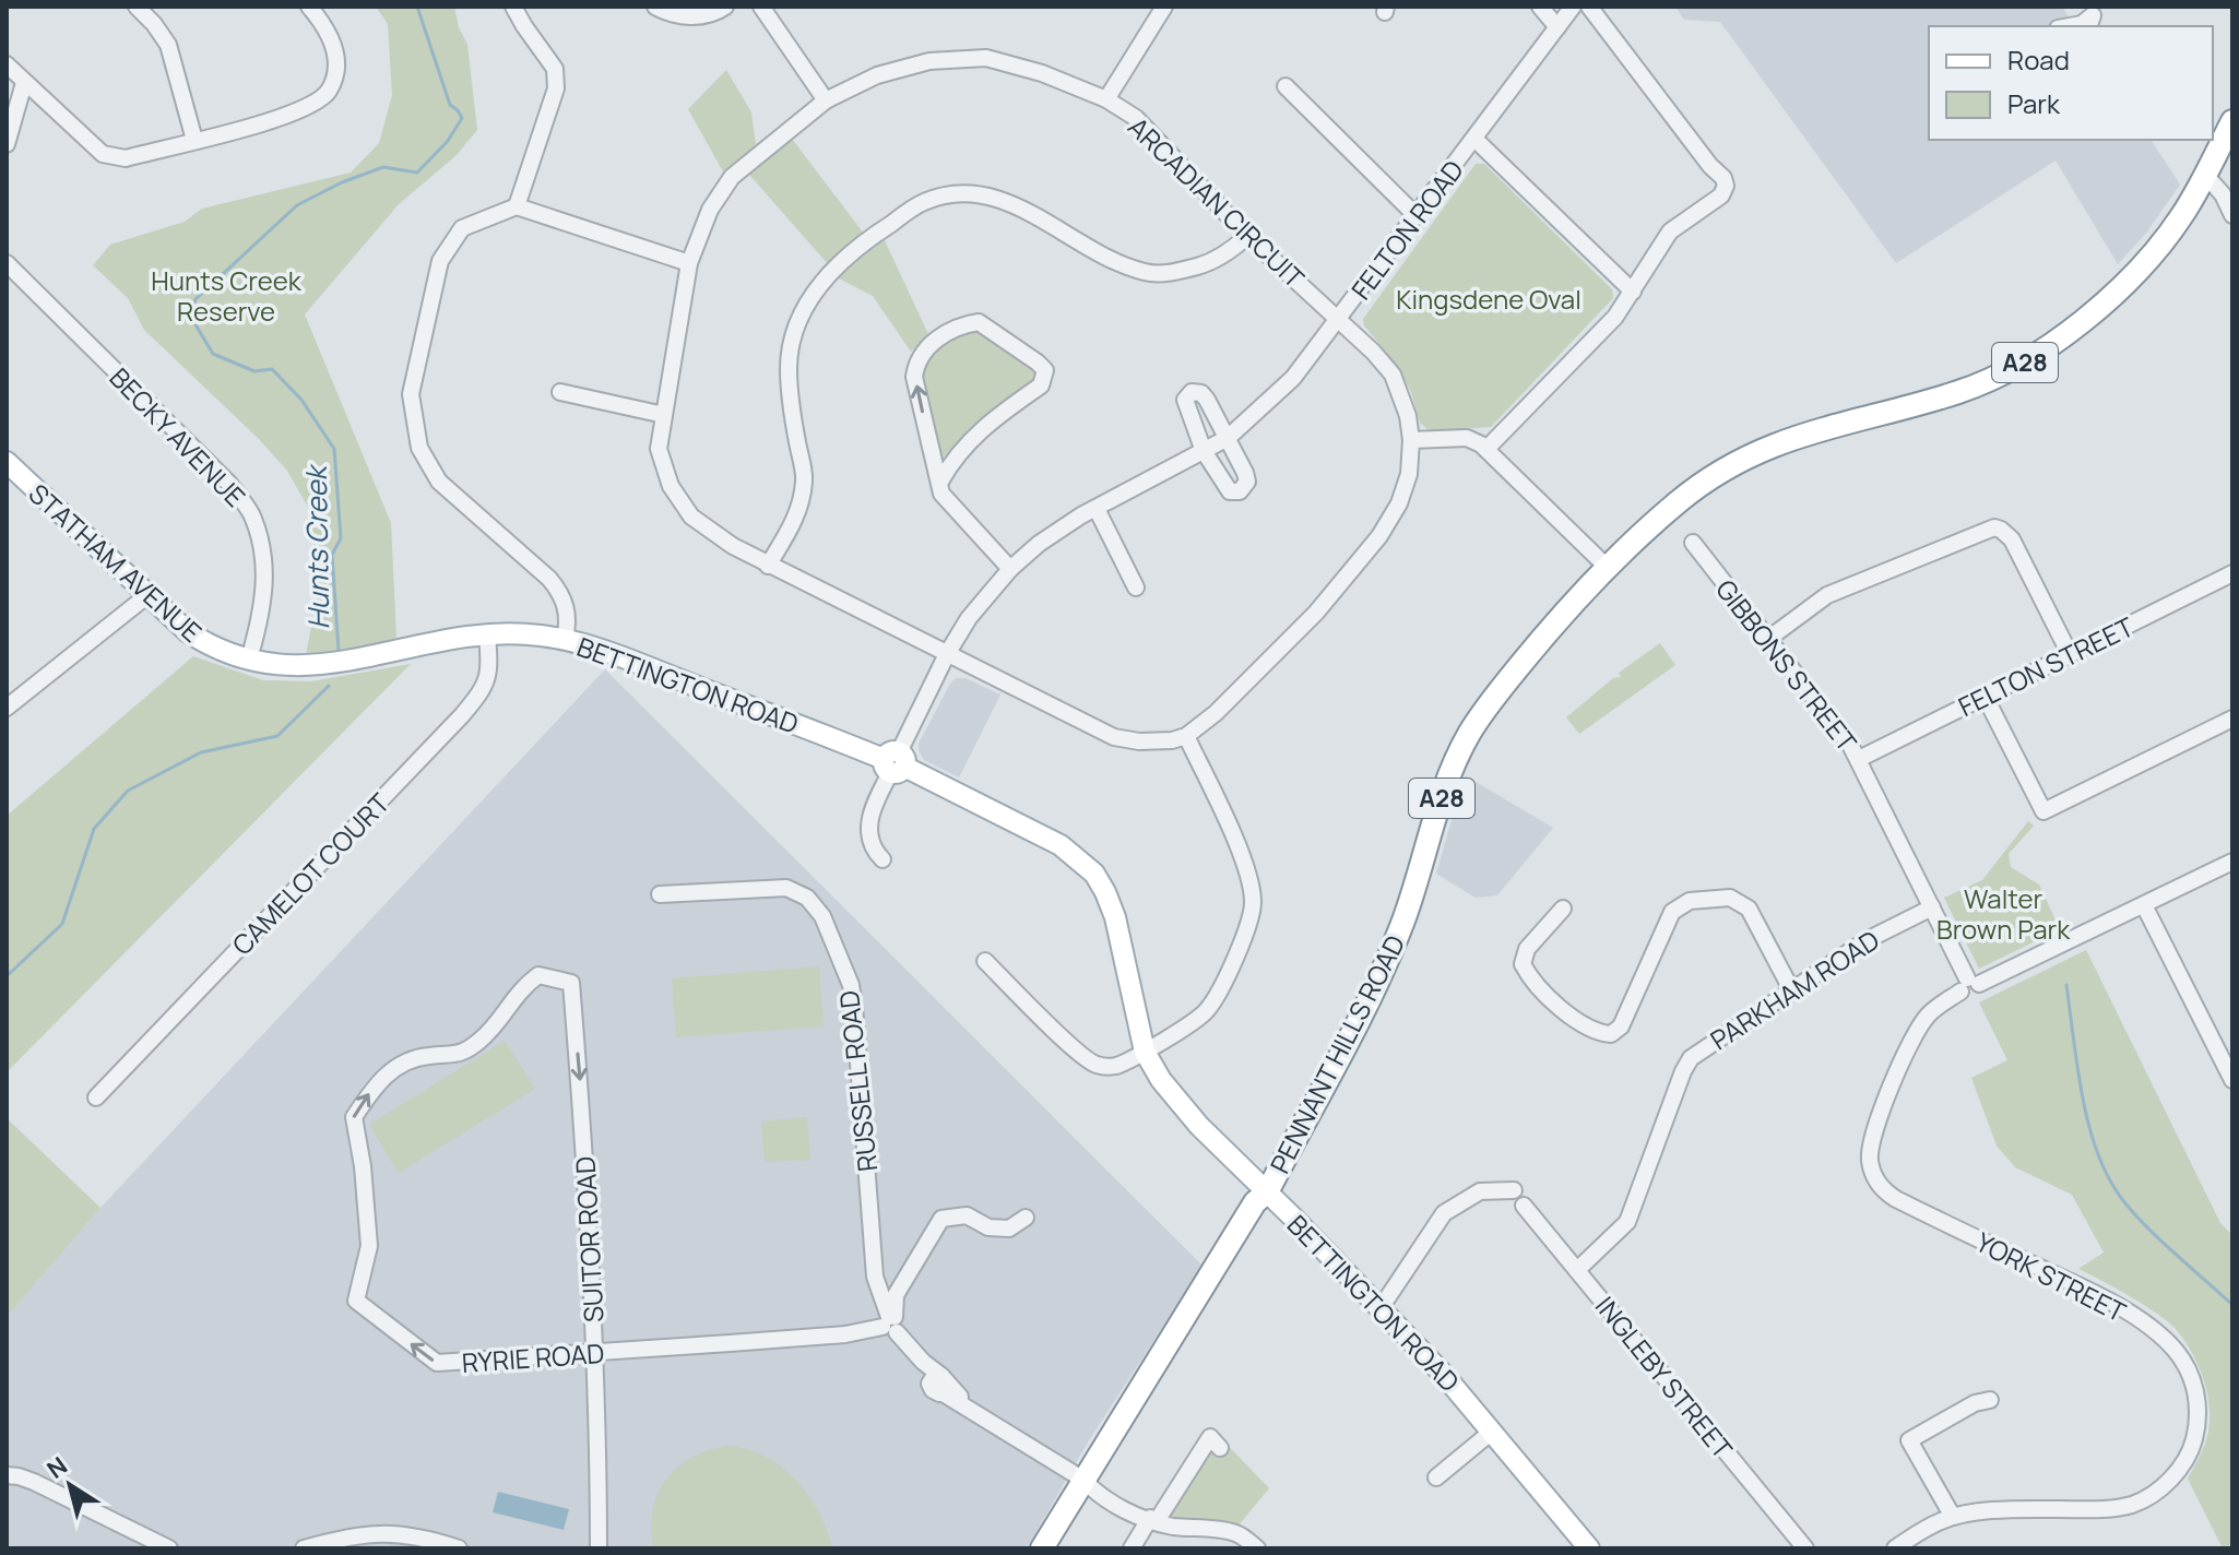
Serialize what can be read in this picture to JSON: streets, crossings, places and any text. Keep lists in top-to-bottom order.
{
  "streets": {
    "highway": ["A28", "PENNANT HILLS ROAD"],
    "main road": ["STATHAM AVENUE", "BETTINGTON ROAD"],
    "street": [
      "ARCADIAN CIRCUIT",
      "FELTON ROAD",
      "BECKY AVENUE",
      "GIBBONS STREET",
      "FELTON STREET",
      "CAMELOT COURT",
      "PARKHAM ROAD",
      "RUSSELL ROAD",
      "SUITOR ROAD",
      "YORK STREET",
      "RYRIE ROAD",
      "INGLEBY STREET"
    ]
  },
  "crossings": [
    ["ARCADIAN CIRCUIT", "FELTON ROAD"],
    ["FELTON ROAD", "BETTINGTON ROAD"],
    ["STATHAM AVENUE", "BETTINGTON ROAD"],
    ["GIBBONS STREET", "FELTON STREET"],
    ["GIBBONS STREET", "PARKHAM ROAD"],
    ["GIBBONS STREET", "YORK STREET"],
    ["BETTINGTON ROAD", "CAMELOT COURT"],
    ["BETTINGTON ROAD", "PENNANT HILLS ROAD"],
    ["PARKHAM ROAD", "INGLEBY STREET"],
    ["PENNANT HILLS ROAD", "RUSSELL ROAD"],
    ["RUSSELL ROAD", "RYRIE ROAD"],
    ["SUITOR ROAD", "RYRIE ROAD"]
  ],
  "one_way": ["SUITOR ROAD"],
  "water": ["Hunts Creek"],
  "parks": ["Hunts Creek Reserve", "Kingsdene Oval", "Walter Brown Park"],
  "legend": ["Road", "Park"],
  "north": "top left"
}
